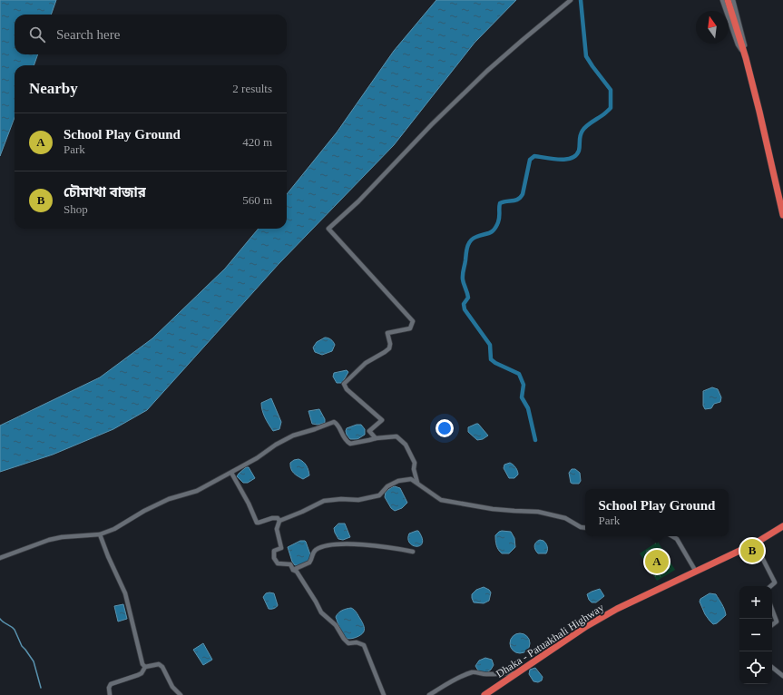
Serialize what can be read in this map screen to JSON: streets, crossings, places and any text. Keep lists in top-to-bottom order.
{
  "streets": {
    "highway": ["Dhaka - Patuakhali Highway"]
  },
  "north": "top",
  "page": {
    "search": "Search here",
    "heading": ["Nearby", "2 results"],
    "list": [
      {
        "mark": "A",
        "name": "School Play Ground",
        "note": "Park",
        "value": "420 m"
      },
      {
        "mark": "B",
        "name": "চৌমাথা বাজার",
        "note": "Shop",
        "value": "560 m"
      }
    ],
    "popup": ["School Play Ground", "Park"],
    "pins": ["B", "A"],
    "map_buttons": ["+", "−"]
  }
}
